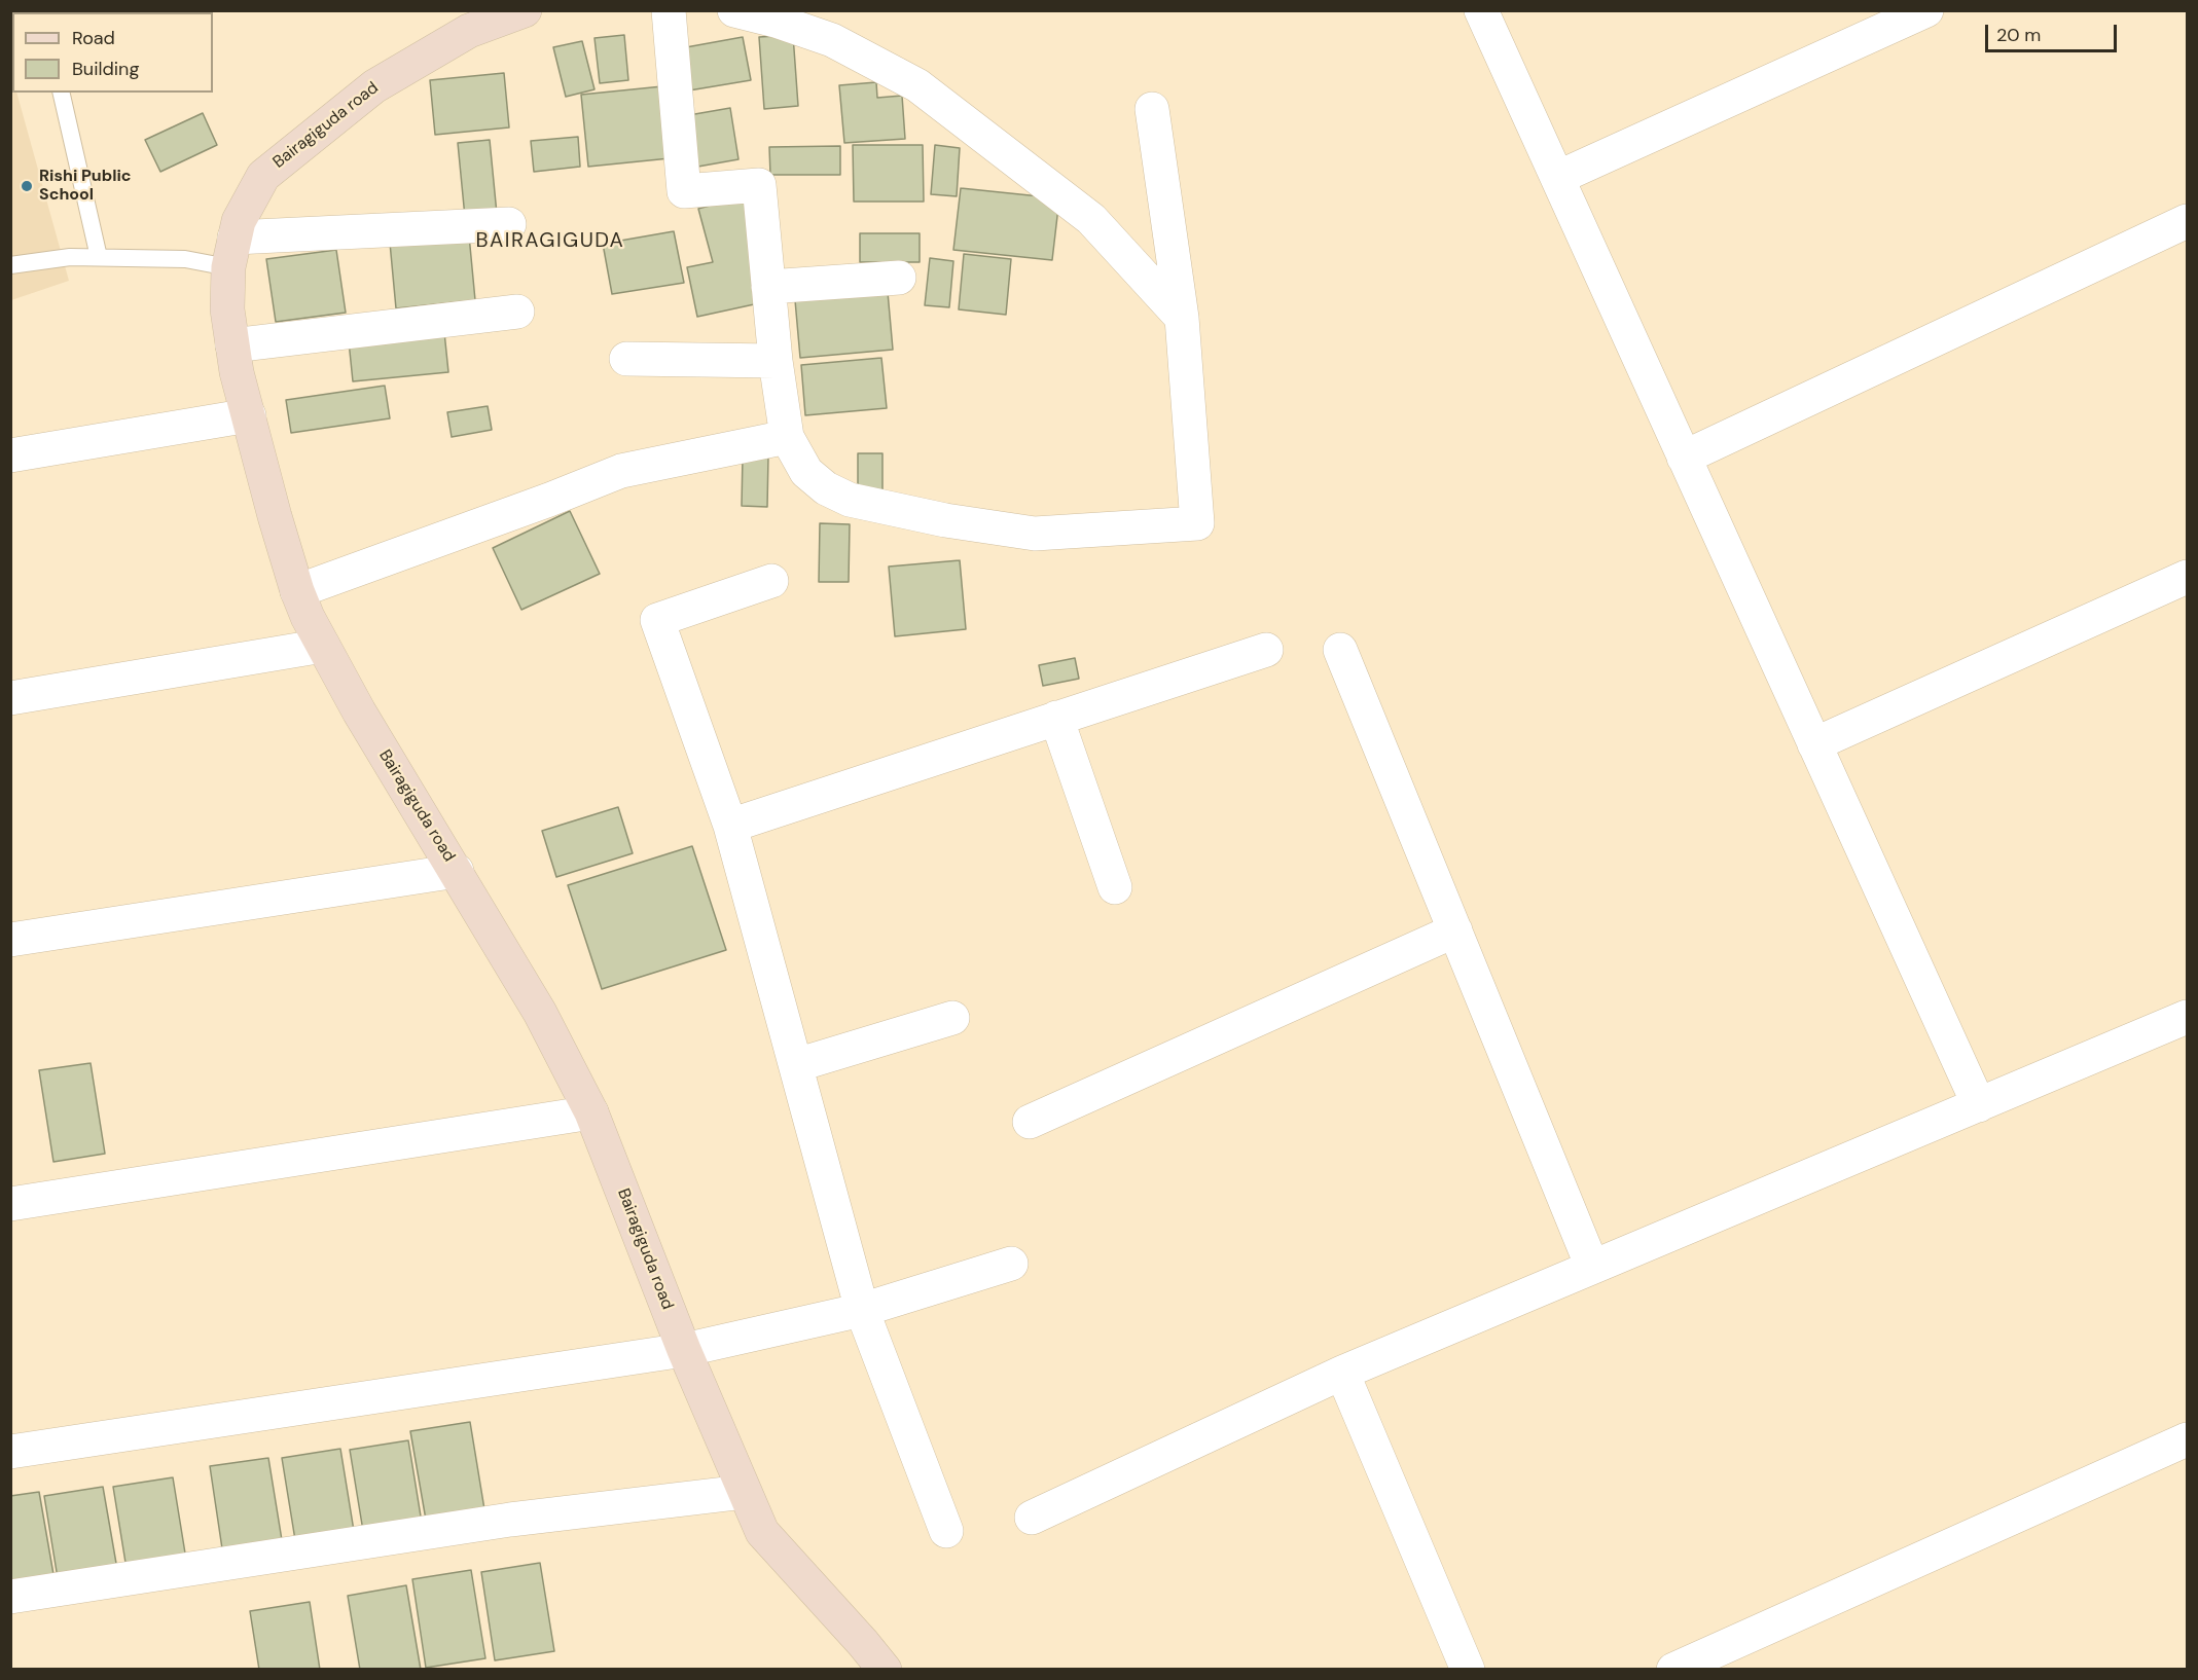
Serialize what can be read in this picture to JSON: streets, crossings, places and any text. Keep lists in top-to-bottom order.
{
  "streets": {
    "street": ["Bairagiguda road"]
  },
  "districts": ["BAIRAGIGUDA"],
  "places": ["Rishi Public School"],
  "legend": ["Road", "Building"],
  "scale_bar": "20 m"
}
